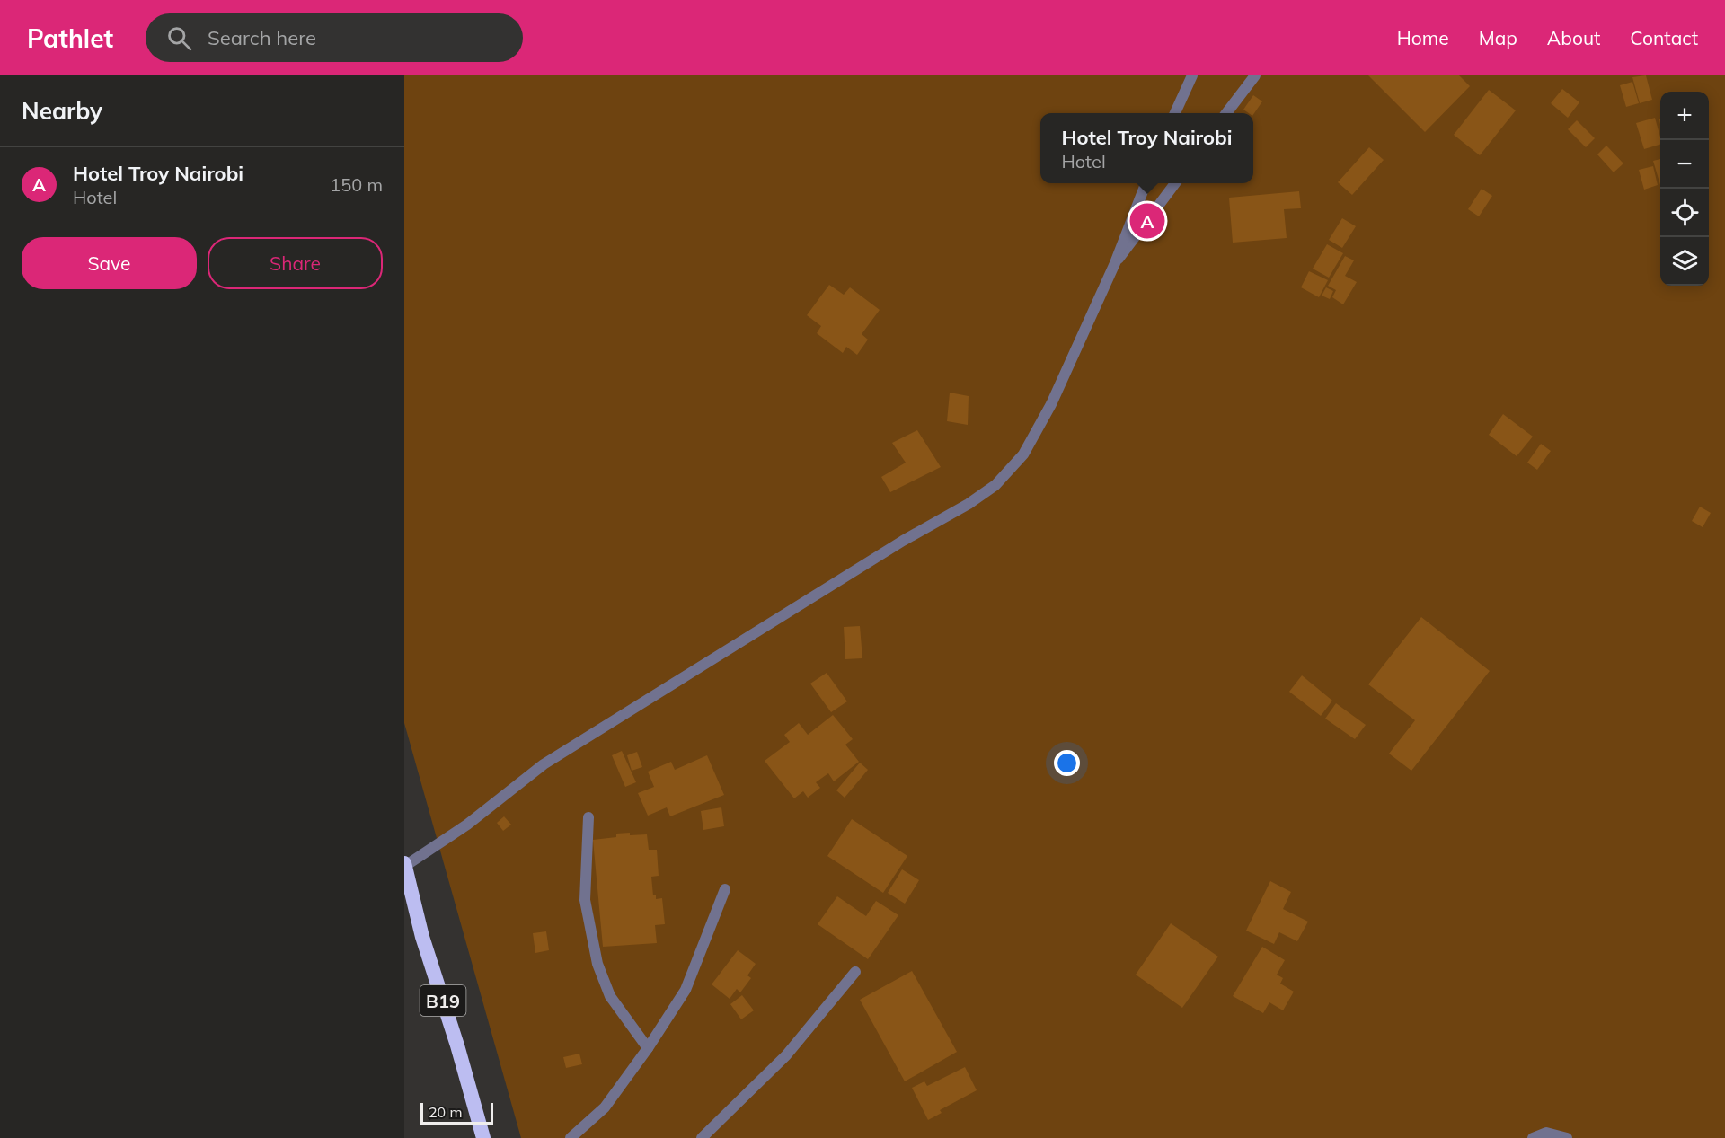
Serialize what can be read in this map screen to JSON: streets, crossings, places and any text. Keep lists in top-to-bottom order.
{
  "streets": {
    "highway": ["B19"]
  },
  "scale_bar": "20 m",
  "page": {
    "header": "Pathlet",
    "search": "Search here",
    "nav": [
      "Home",
      "Map",
      "About",
      "Contact"
    ],
    "heading": "Nearby",
    "map_buttons": ["+", "−"],
    "popup": ["Hotel Troy Nairobi", "Hotel"],
    "list": [
      {
        "mark": "A",
        "name": "Hotel Troy Nairobi",
        "note": "Hotel",
        "value": "150 m"
      }
    ],
    "pins": "A",
    "buttons": ["Save", "Share"],
    "scale": "20 m"
  }
}
